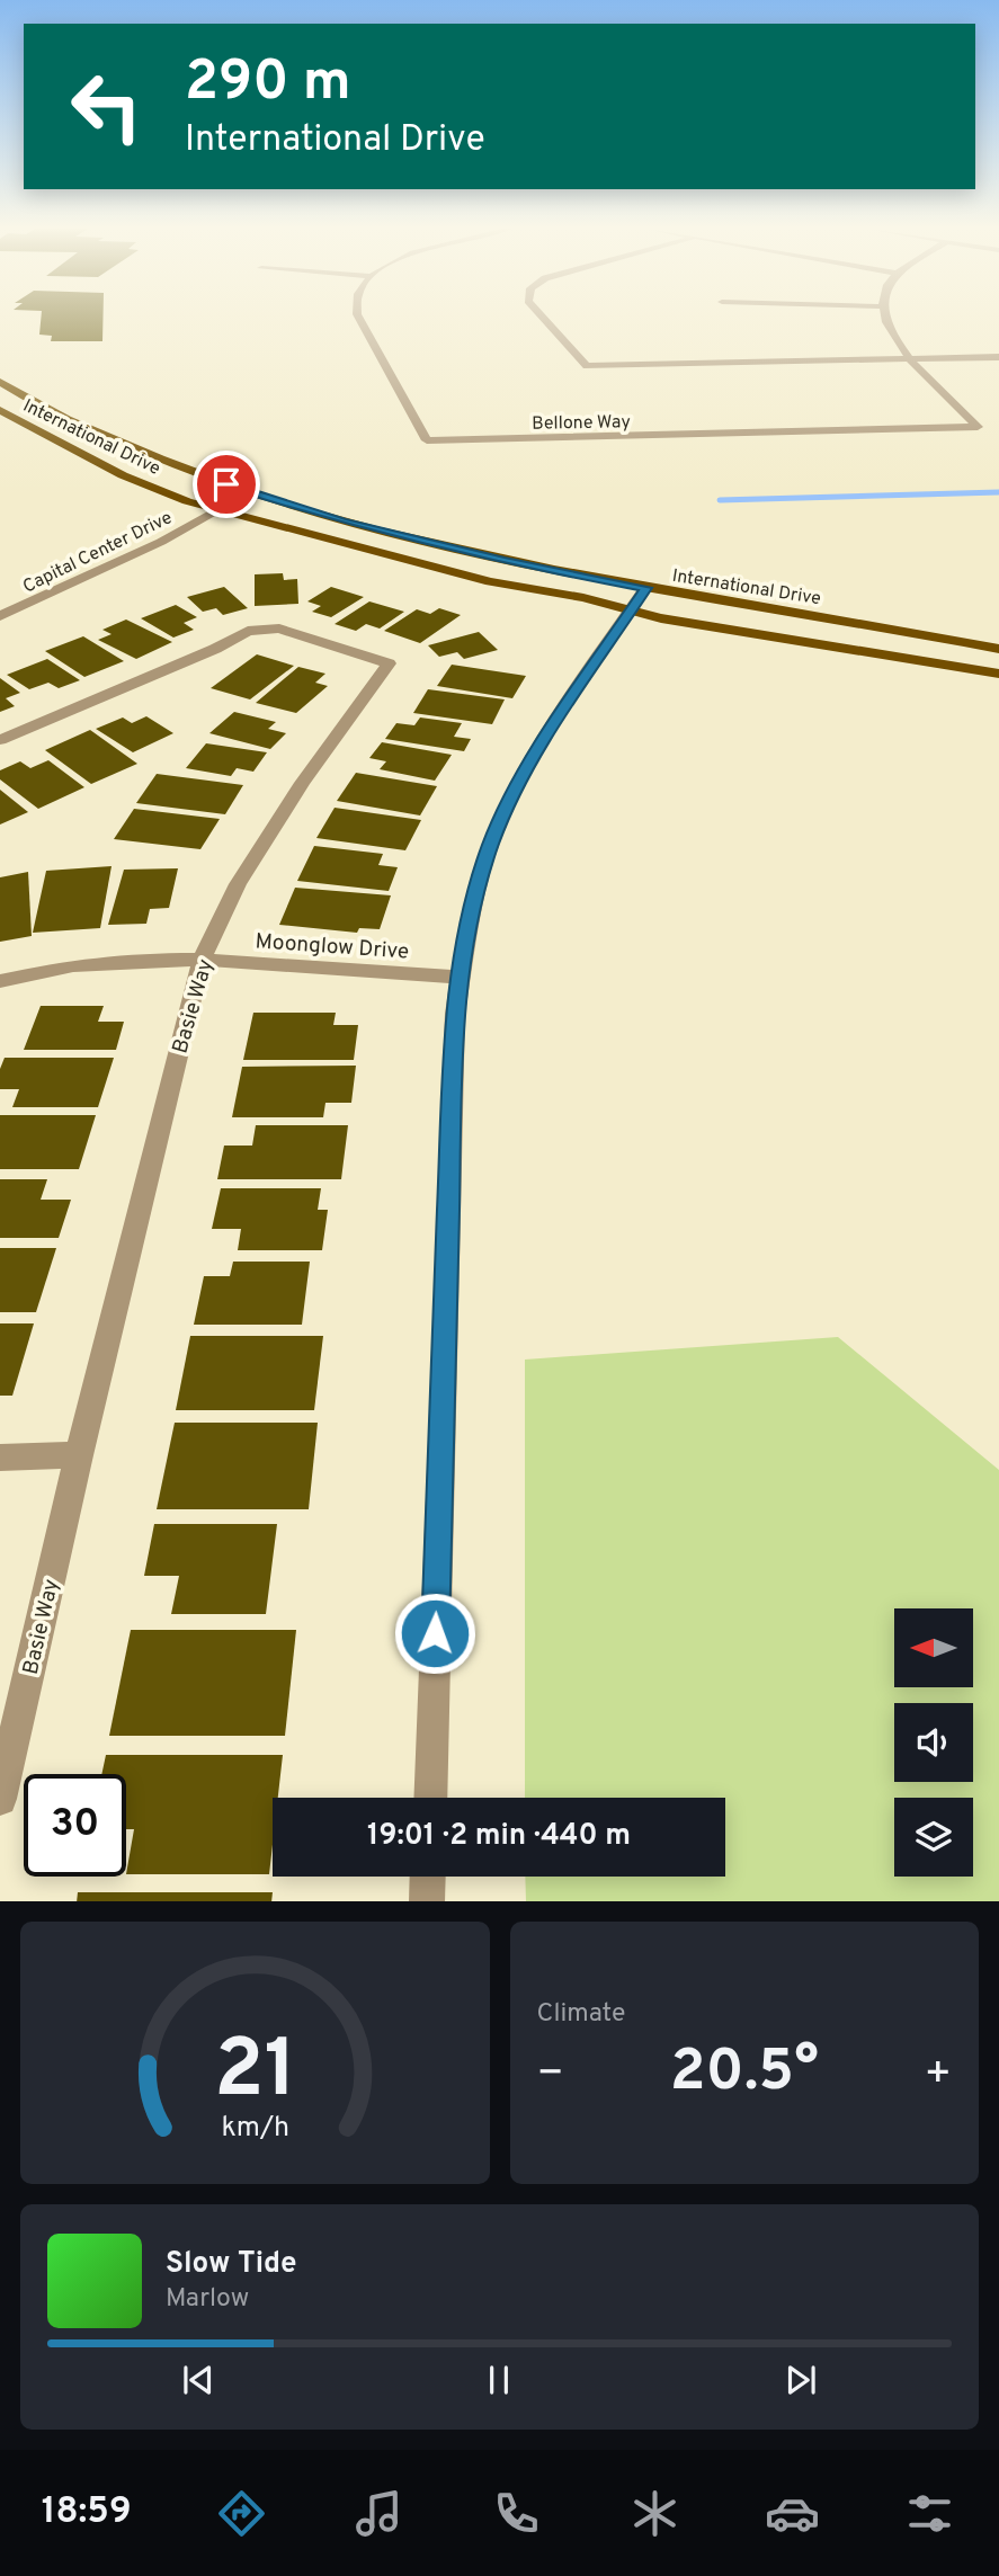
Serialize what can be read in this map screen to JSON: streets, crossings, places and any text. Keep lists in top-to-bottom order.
{
  "streets": {
    "main road": ["International Drive"],
    "street": [
      "Bellone Way",
      "Capital Center Drive",
      "Moonglow Drive",
      "Basie Way"
    ]
  },
  "crossings": [
    ["International Drive", "Capital Center Drive"],
    ["Moonglow Drive", "Basie Way"]
  ],
  "north": "left",
  "page": {
    "turn": ["290 m", "International Drive"],
    "limit": "30",
    "trip": "19:01 · 2 min · 440 m",
    "tile": "Climate",
    "heat": ["−", "20.5°", "+"],
    "song": ["Slow Tide", "Marlow"],
    "tabs": "18:59",
    "gauge": ["21", "km/h"]
  }
}
